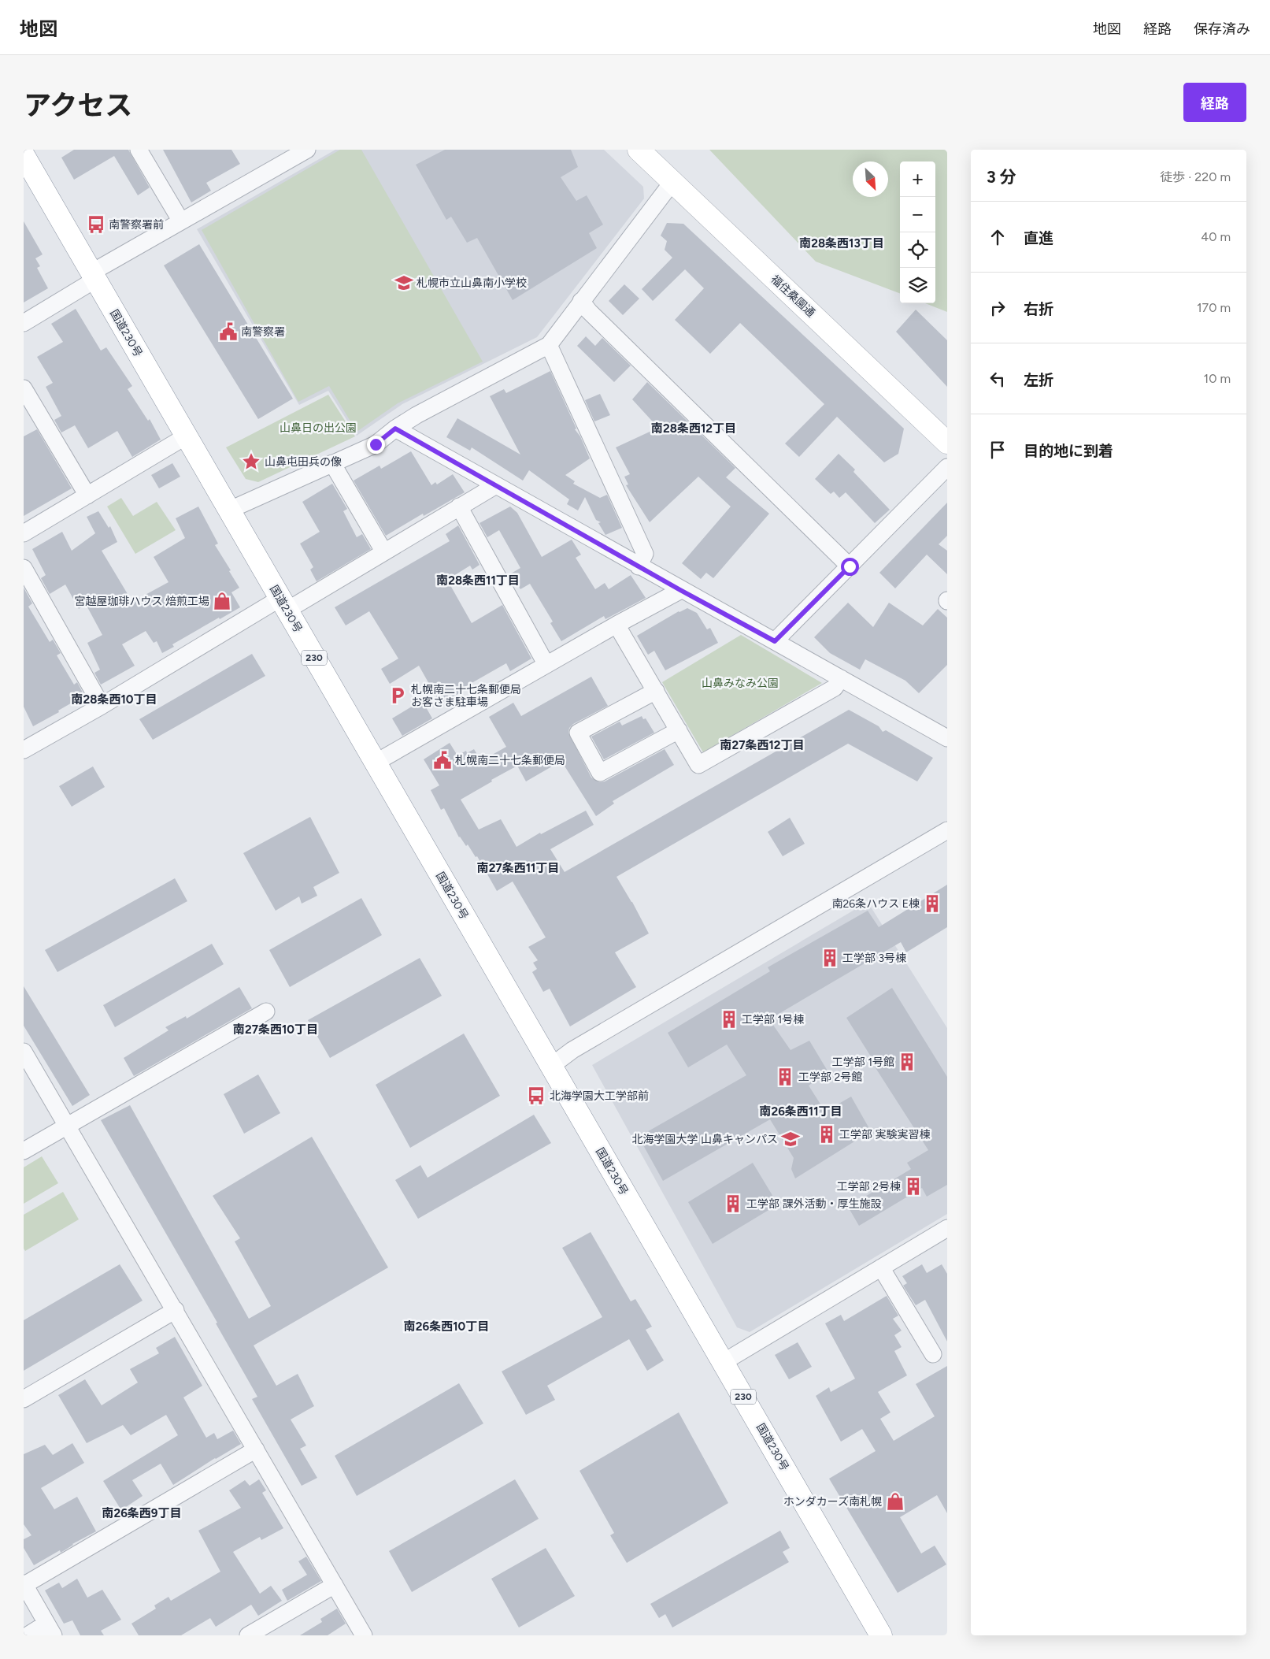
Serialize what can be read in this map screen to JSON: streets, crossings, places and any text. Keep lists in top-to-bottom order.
{
  "streets": {
    "main road": ["福住桑園通", "国道230号", "230"]
  },
  "districts": [
    "南28条西13丁目",
    "南28条西12丁目",
    "南28条西11丁目",
    "南28条西10丁目",
    "南27条西12丁目",
    "南27条西11丁目",
    "南27条西10丁目",
    "南26条西11丁目",
    "南26条西10丁目",
    "南26条西9丁目"
  ],
  "parks": ["山鼻日の出公園", "山鼻みなみ公園"],
  "places": {
    "bus stop": ["南警察署前", "北海学園大工学部前"],
    "school or university": ["札幌市立山鼻南小学校", "北海学園大学 山鼻キャンパス"],
    "public building": ["南警察署", "札幌南二十七条郵便局"],
    "place": ["山鼻屯田兵の像"],
    "shop": ["宮越屋珈琲ハウス 焙煎工場", "ホンダカーズ南札幌"],
    "parking": ["札幌南二十七条郵便局 お客さま駐車場"],
    "building": [
      "南26条ハウス E棟",
      "工学部 3号棟",
      "工学部 1号棟",
      "工学部 1号館",
      "工学部 2号館",
      "工学部 実験実習棟",
      "工学部 2号棟",
      "工学部 課外活動・厚生施設"
    ]
  },
  "north": "bottom right",
  "page": {
    "header": "地図",
    "nav": ["地図", "経路", "保存済み"],
    "title": "アクセス",
    "buttons": "経路",
    "heading": ["3 分", "徒歩 · 220 m"],
    "map_buttons": ["+", "−"],
    "list": [
      ["直進", "40 m"],
      ["右折", "170 m"],
      ["左折", "10 m"],
      "目的地に到着"
    ]
  }
}
